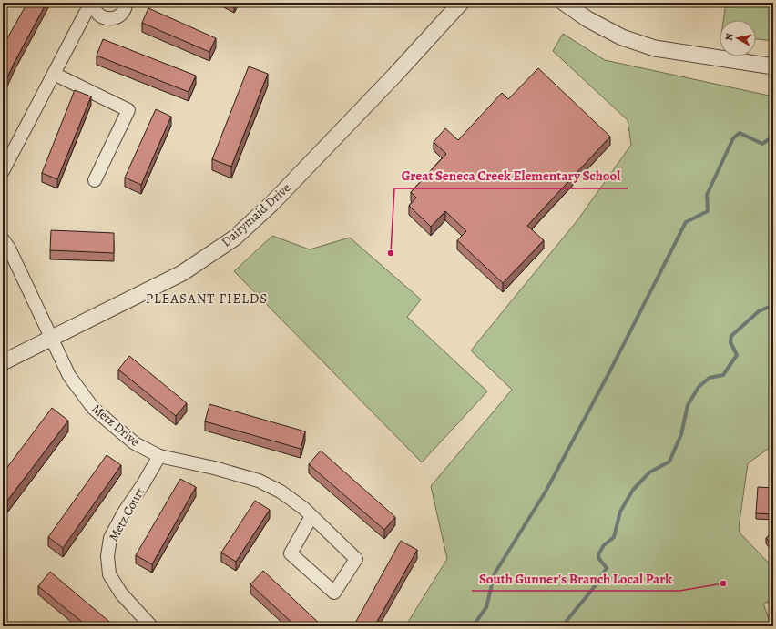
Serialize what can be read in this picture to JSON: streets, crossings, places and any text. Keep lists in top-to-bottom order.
{
  "streets": {
    "street": ["Dairymaid Drive", "Metz Drive", "Metz Court"]
  },
  "crossings": [
    ["Dairymaid Drive", "Metz Drive"],
    ["Metz Drive", "Metz Court"]
  ],
  "districts": ["PLEASANT FIELDS"],
  "places": ["Great Seneca Creek Elementary School", "South Gunner's Branch Local Park"],
  "north": "left"
}
